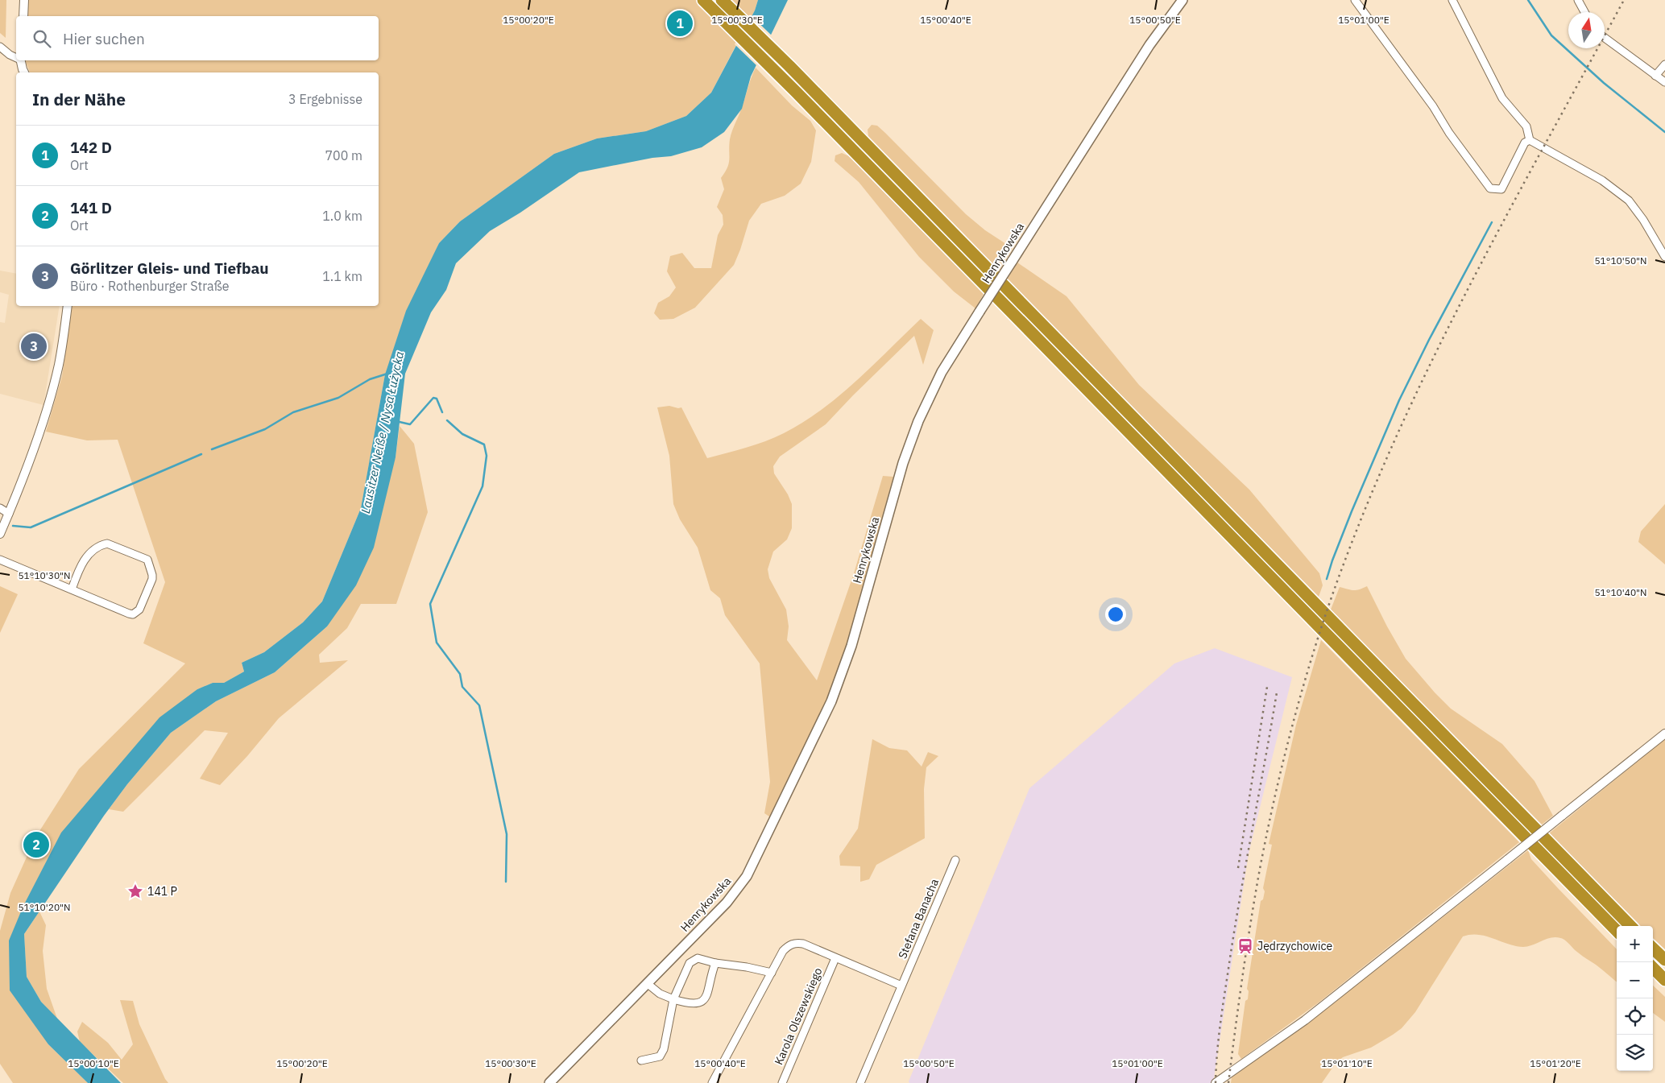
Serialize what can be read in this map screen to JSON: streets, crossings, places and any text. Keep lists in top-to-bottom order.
{
  "streets": {
    "main road": ["Henrykowska"],
    "street": ["Stefana Banacha", "Karola Olszewskiego"]
  },
  "water": ["Lausitzer Neiße / Nysa Łużycka"],
  "places": {
    "place": ["141 P"],
    "station": ["Jędrzychowice"]
  },
  "north": "top",
  "page": {
    "pins": ["1", "3", "2"],
    "search": "Hier suchen",
    "heading": ["In der Nähe", "3 Ergebnisse"],
    "list": [
      {
        "mark": "1",
        "name": "142 D",
        "note": "Ort",
        "value": "700 m"
      },
      {
        "mark": "2",
        "name": "141 D",
        "note": "Ort",
        "value": "1.0 km"
      },
      {
        "mark": "3",
        "name": "Görlitzer Gleis- und Tiefbau",
        "note": "Büro · Rothenburger Straße",
        "value": "1.1 km"
      }
    ],
    "map_buttons": ["+", "−"]
  },
  "coordinates": [
    "15°00'20\"E",
    "15°00'30\"E",
    "15°00'40\"E",
    "15°00'50\"E",
    "15°01'00\"E",
    "51°10'50\"N",
    "51°10'30\"N",
    "51°10'40\"N",
    "51°10'20\"N",
    "15°00'10\"E",
    "15°01'10\"E",
    "15°01'20\"E"
  ]
}
